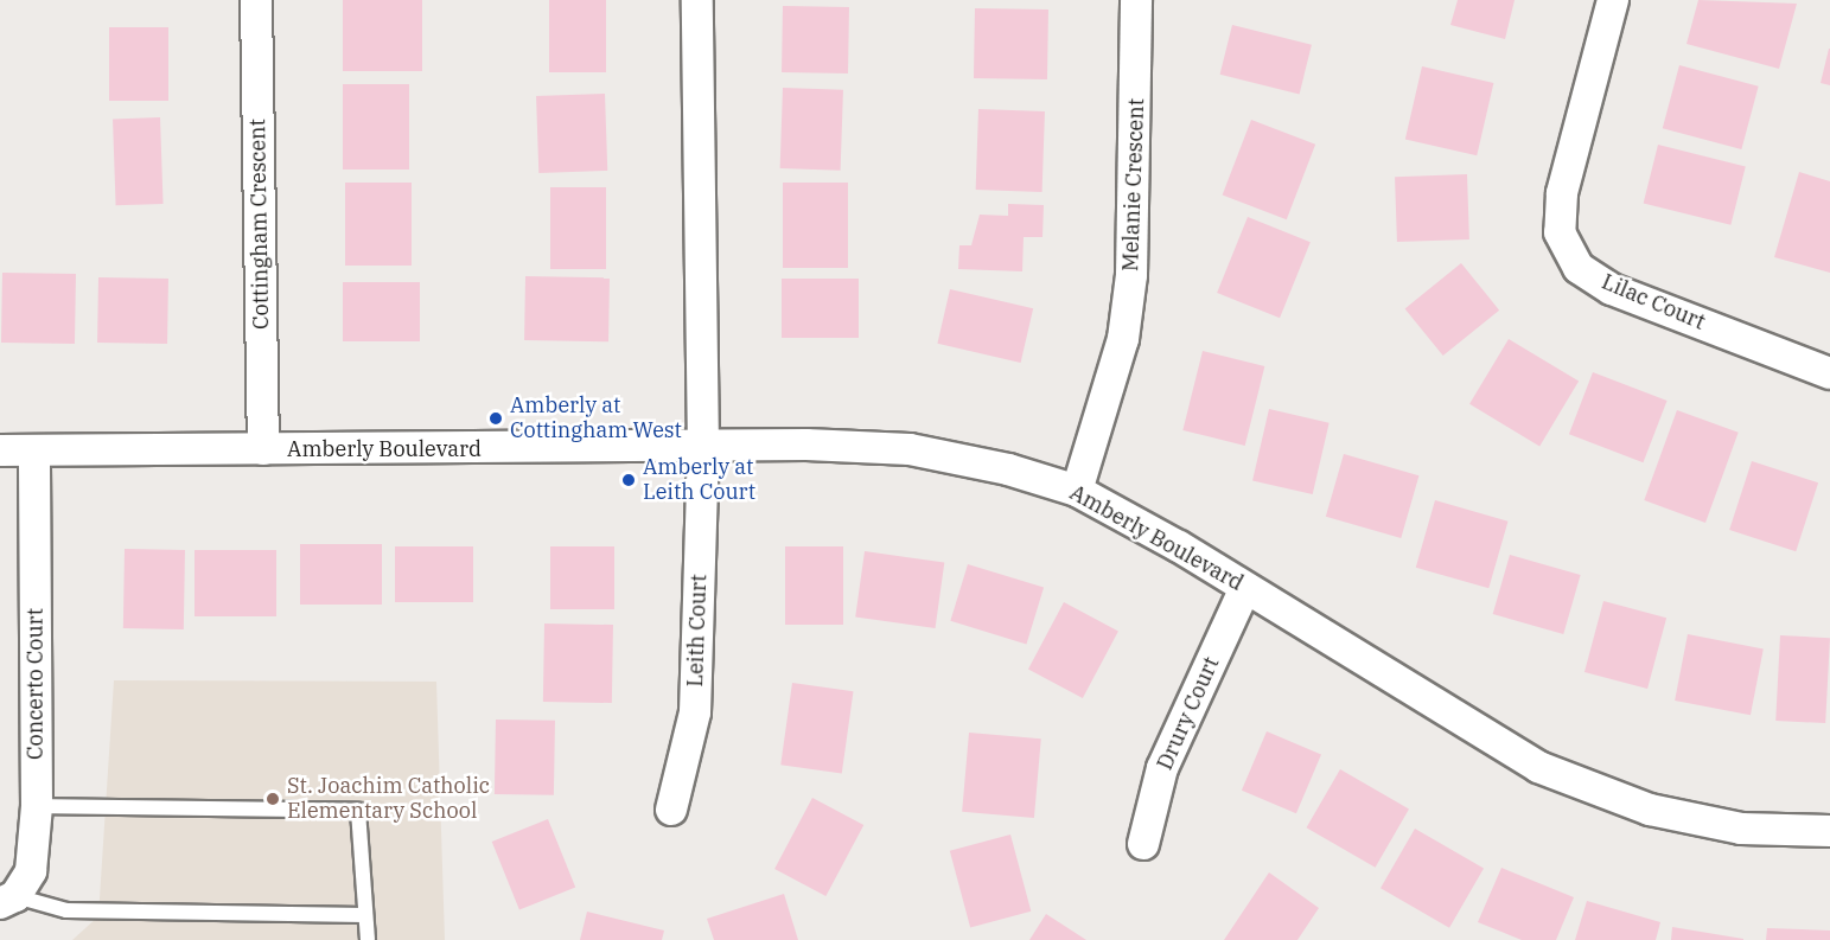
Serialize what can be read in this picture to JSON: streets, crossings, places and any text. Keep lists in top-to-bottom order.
{
  "streets": {
    "street": [
      "Melanie Crescent",
      "Cottingham Crescent",
      "Lilac Court",
      "Amberly Boulevard",
      "Leith Court",
      "Concerto Court",
      "Drury Court"
    ]
  },
  "crossings": [
    ["Melanie Crescent", "Amberly Boulevard"],
    ["Cottingham Crescent", "Amberly Boulevard"],
    ["Amberly Boulevard", "Leith Court"],
    ["Amberly Boulevard", "Concerto Court"],
    ["Amberly Boulevard", "Drury Court"]
  ],
  "places": ["Amberly at Cottingham West", "Amberly at Leith Court", "St. Joachim Catholic Elementary School"]
}
